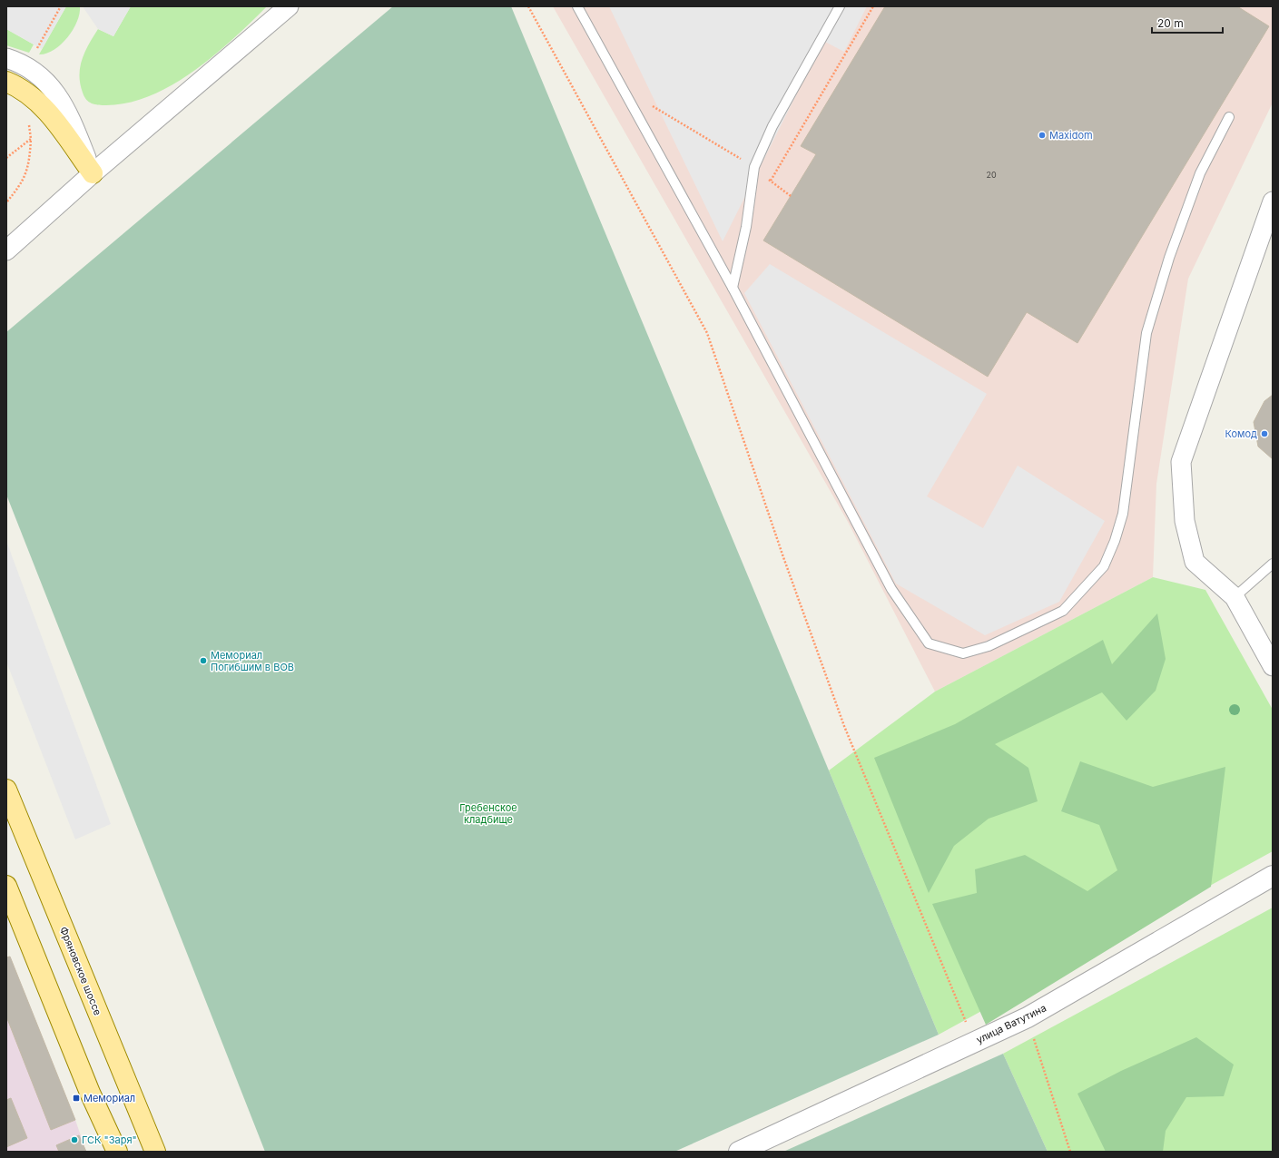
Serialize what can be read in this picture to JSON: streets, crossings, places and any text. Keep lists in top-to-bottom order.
{
  "streets": {
    "main road": ["Фряновское шоссе"],
    "street": ["улица Ватутина"]
  },
  "parks": ["Гребенское кладбище"],
  "places": {
    "other": [
      "Maxidom",
      "Комод",
      "Мемориал Погибшим в ВОВ",
      "ГСК \"Заря\""
    ],
    "transit": ["Мемориал"]
  },
  "house_numbers": ["20"],
  "scale_bar": "20 m"
}
